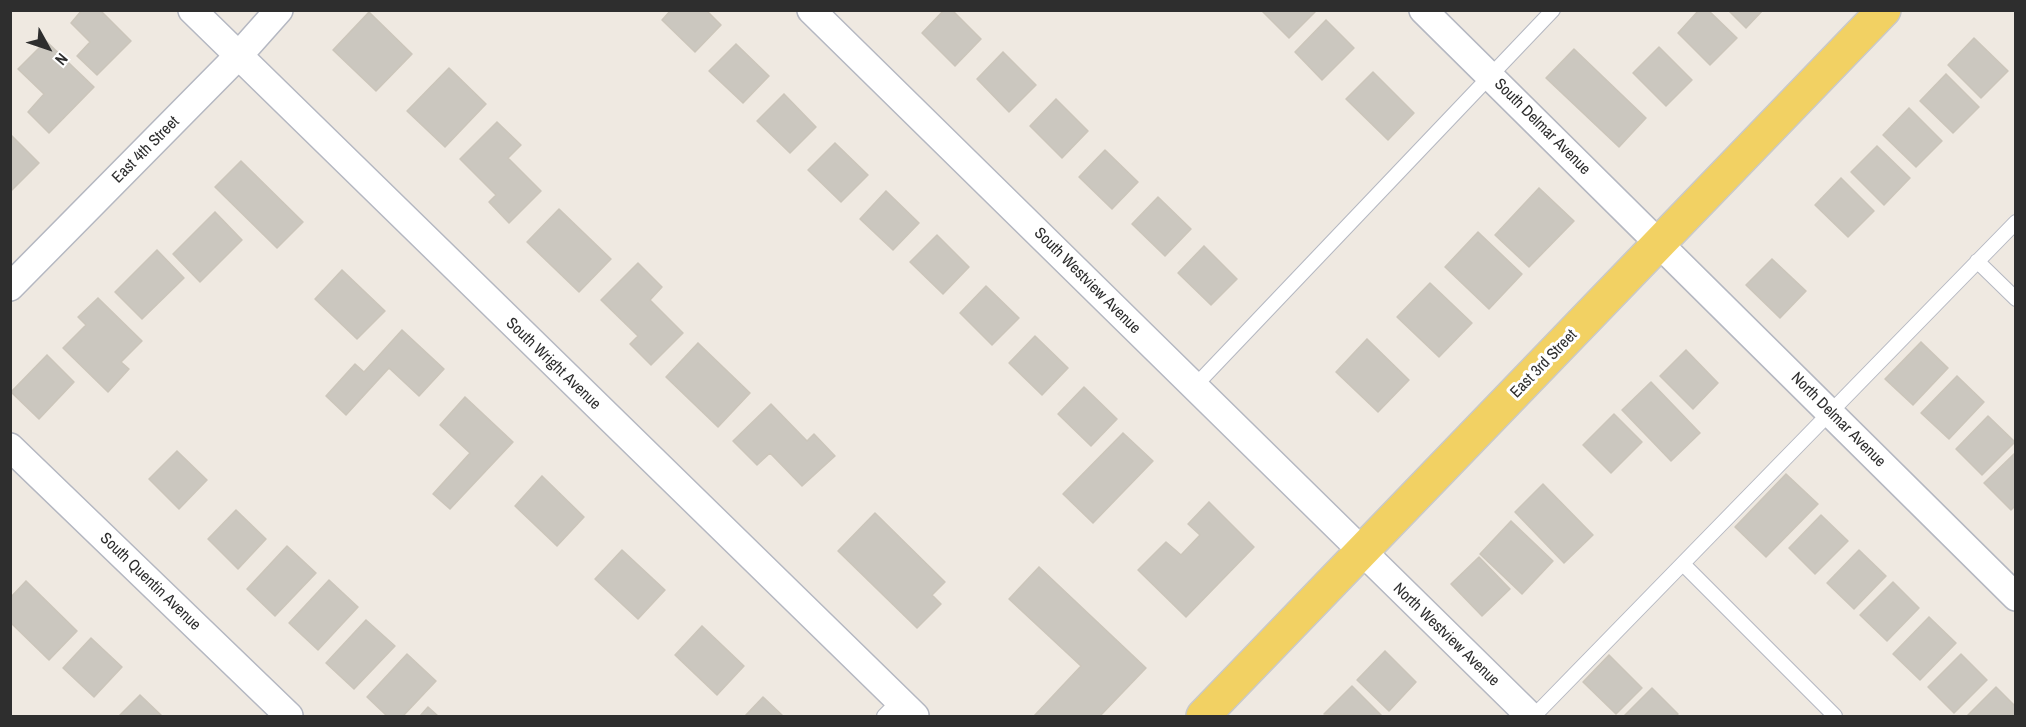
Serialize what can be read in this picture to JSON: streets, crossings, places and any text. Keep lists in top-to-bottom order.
{
  "streets": {
    "main road": ["East 3rd Street"],
    "street": [
      "South Delmar Avenue",
      "East 4th Street",
      "South Westview Avenue",
      "South Wright Avenue",
      "North Delmar Avenue",
      "South Quentin Avenue",
      "North Westview Avenue"
    ]
  },
  "crossings": [
    ["South Delmar Avenue", "East 3rd Street"],
    ["South Delmar Avenue", "North Delmar Avenue"],
    ["East 4th Street", "South Wright Avenue"],
    ["South Westview Avenue", "East 3rd Street"],
    ["South Westview Avenue", "North Westview Avenue"],
    ["East 3rd Street", "North Delmar Avenue"],
    ["East 3rd Street", "North Westview Avenue"]
  ],
  "north": "bottom right"
}
